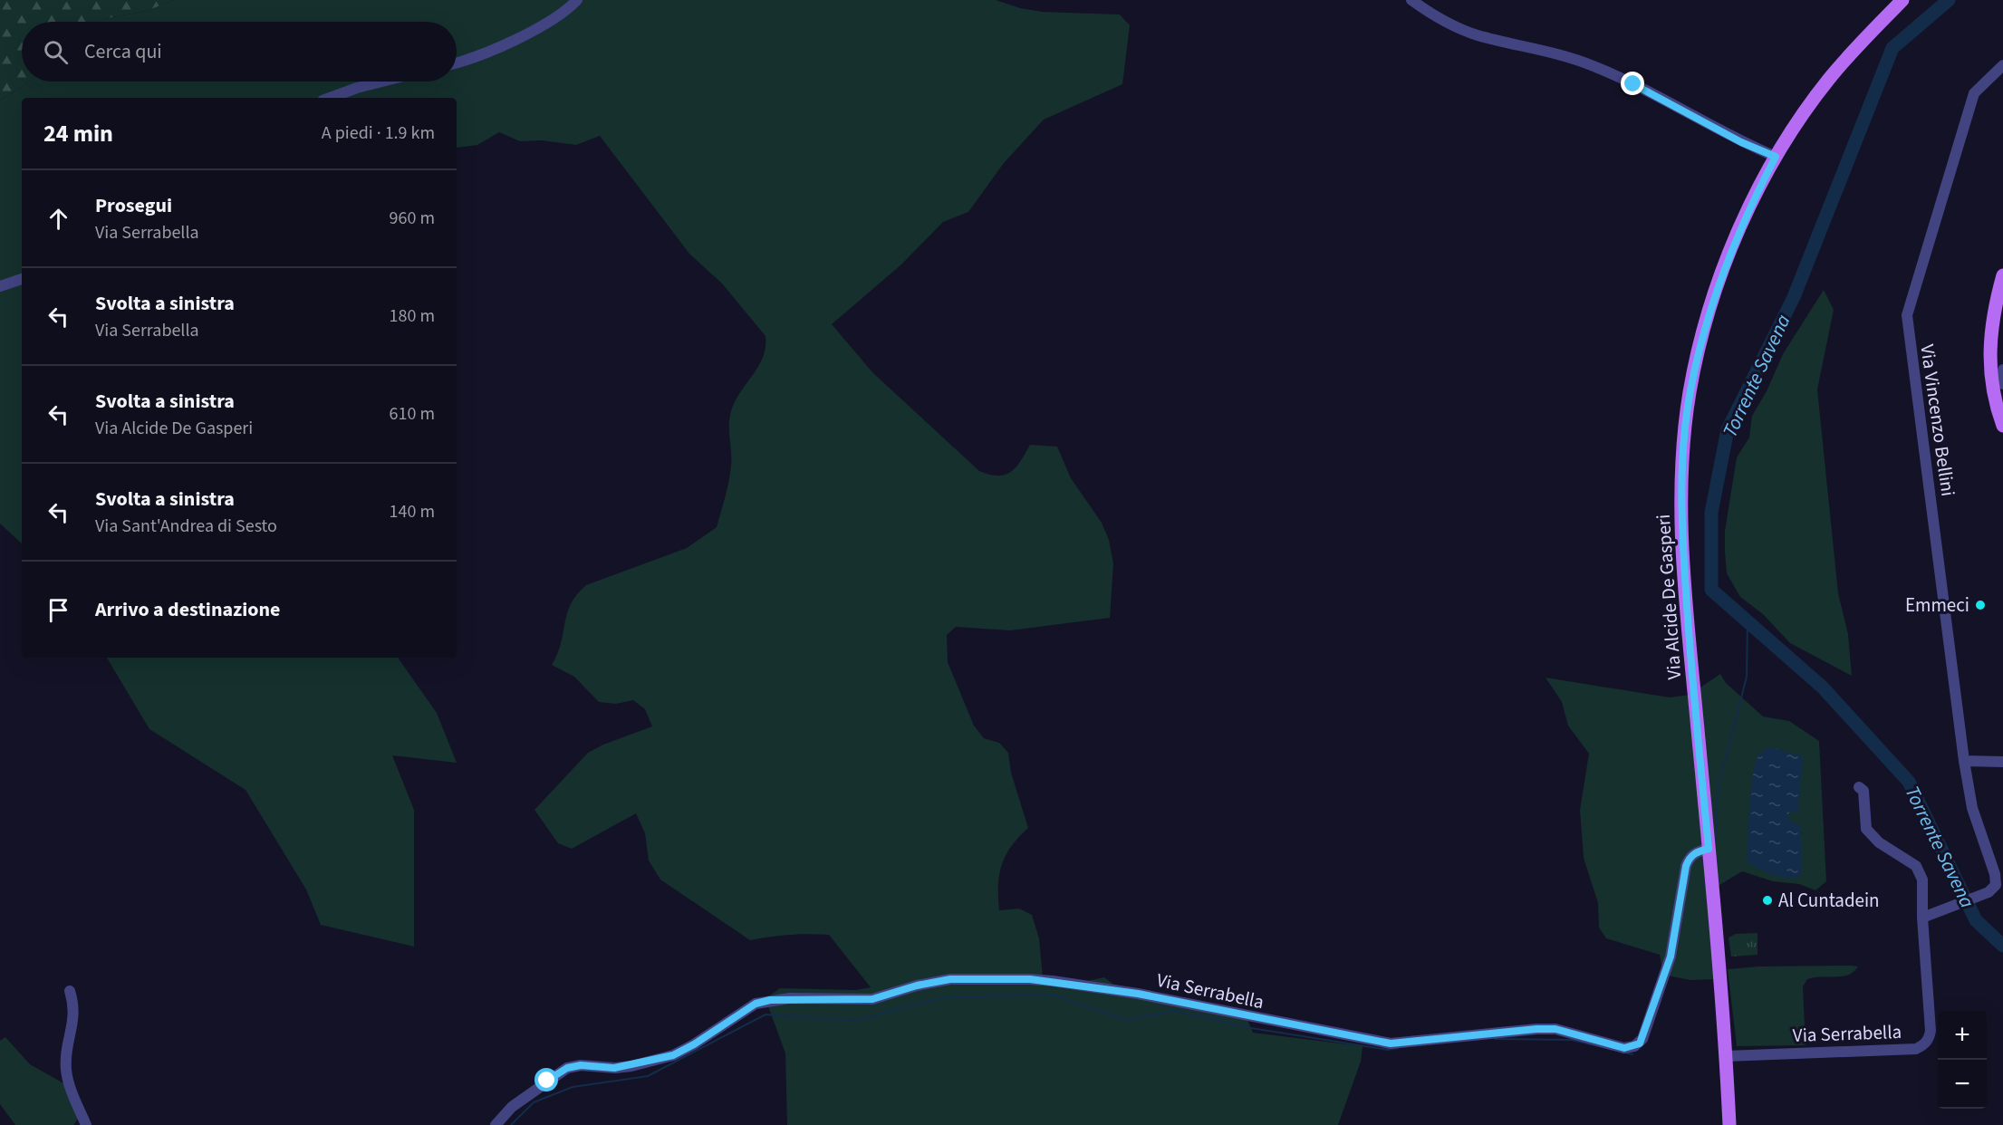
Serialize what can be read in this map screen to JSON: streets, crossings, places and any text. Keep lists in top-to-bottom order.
{
  "streets": {
    "main road": ["Via Alcide De Gasperi"],
    "street": ["Via Vincenzo Bellini", "Via Serrabella"]
  },
  "crossings": [
    ["Via Alcide De Gasperi", "Via Serrabella"]
  ],
  "water": ["Torrente Savena"],
  "places": ["Emmeci", "Al Cuntadein"],
  "page": {
    "search": "Cerca qui",
    "heading": ["24 min", "A piedi · 1.9 km"],
    "list": [
      ["Prosegui", "Via Serrabella", "960 m"],
      ["Svolta a sinistra", "Via Serrabella", "180 m"],
      ["Svolta a sinistra", "Via Alcide De Gasperi", "610 m"],
      ["Svolta a sinistra", "Via Sant'Andrea di Sesto", "140 m"],
      "Arrivo a destinazione"
    ],
    "map_buttons": ["+", "−"]
  }
}
